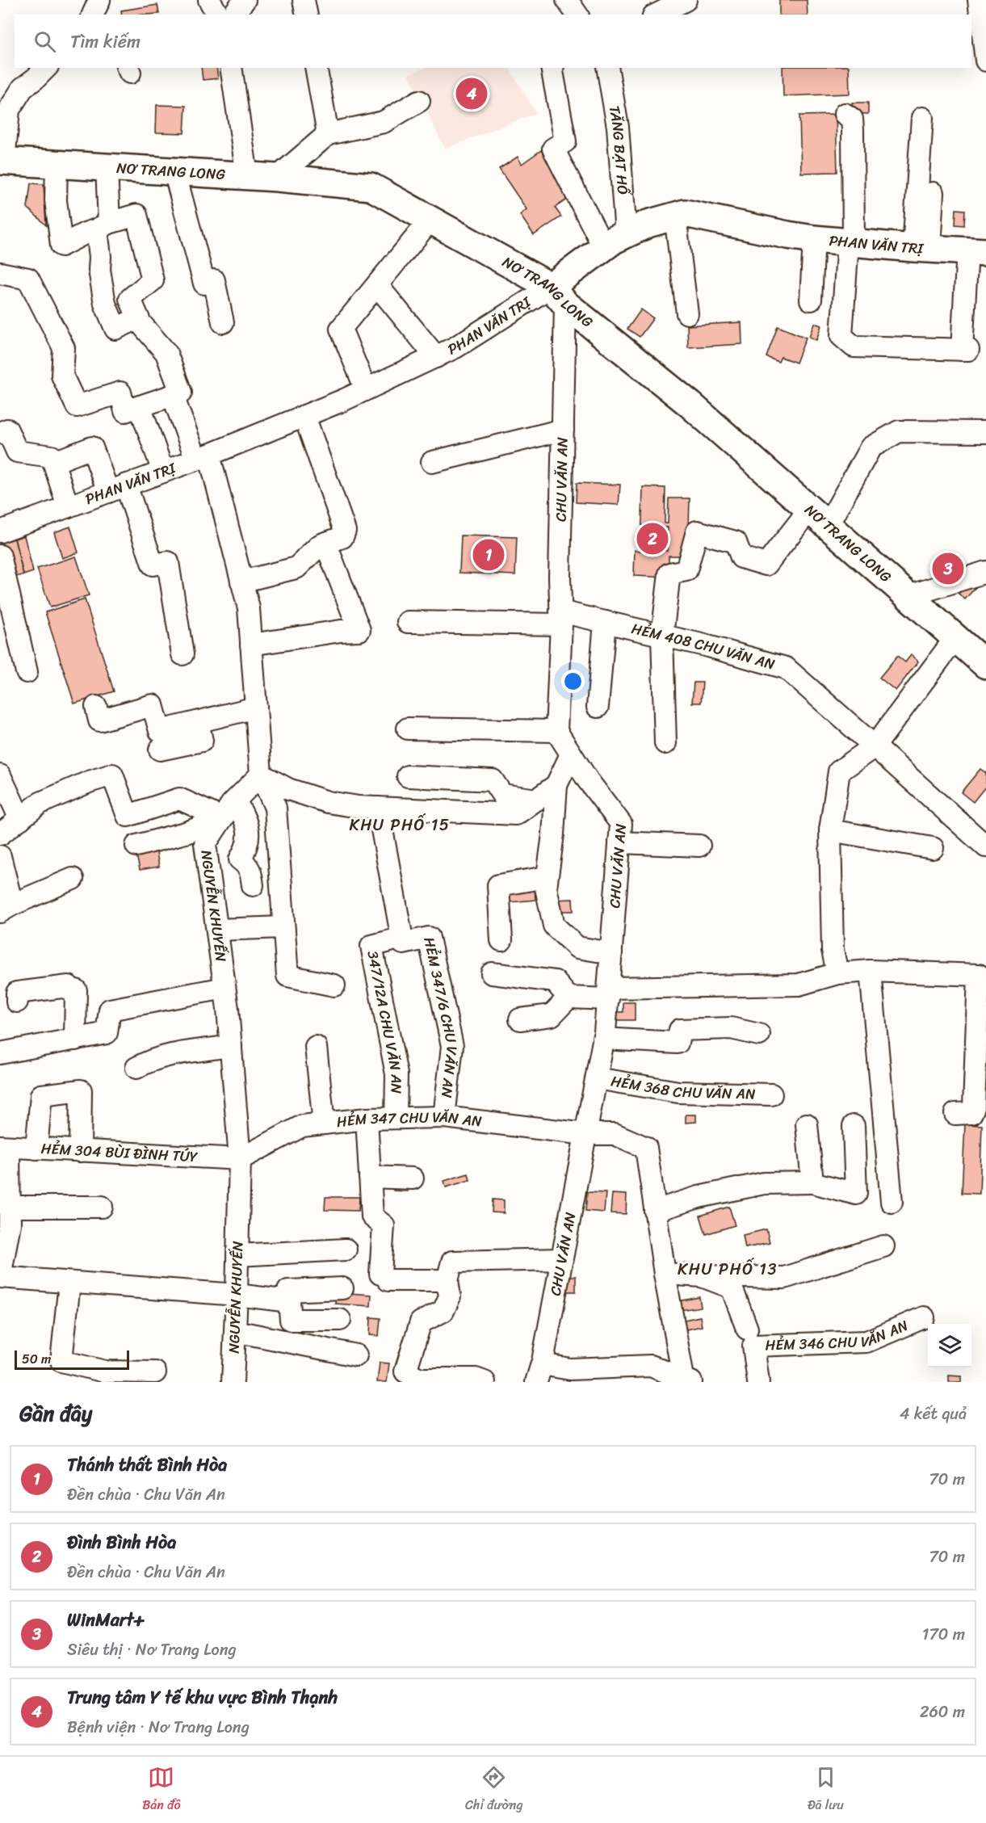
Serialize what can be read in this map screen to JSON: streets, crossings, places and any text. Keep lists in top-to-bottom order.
{
  "streets": {
    "main road": ["NƠ TRANG LONG", "PHAN VĂN TRỊ"],
    "street": [
      "TĂNG BẠT HỔ",
      "CHU VĂN AN",
      "HẺM 408 CHU VĂN AN",
      "NGUYỄN KHUYẾN",
      "HẺM 347/6 CHU VĂN AN",
      "347/12A CHU VĂN AN",
      "HẺM 368 CHU VĂN AN",
      "HẺM 347 CHU VĂN AN",
      "HẺM 304 BÙI ĐÌNH TÚY",
      "HẺM 346 CHU VĂN AN"
    ]
  },
  "crossings": [
    ["TĂNG BẠT HỔ", "PHAN VĂN TRỊ"],
    ["NƠ TRANG LONG", "PHAN VĂN TRỊ"],
    ["NƠ TRANG LONG", "CHU VĂN AN"],
    ["PHAN VĂN TRỊ", "CHU VĂN AN"],
    ["CHU VĂN AN", "HẺM 408 CHU VĂN AN"],
    ["CHU VĂN AN", "HẺM 368 CHU VĂN AN"],
    ["CHU VĂN AN", "HẺM 347 CHU VĂN AN"],
    ["NGUYỄN KHUYẾN", "HẺM 347 CHU VĂN AN"],
    ["NGUYỄN KHUYẾN", "HẺM 304 BÙI ĐÌNH TÚY"],
    ["HẺM 347/6 CHU VĂN AN", "HẺM 347 CHU VĂN AN"],
    ["347/12A CHU VĂN AN", "HẺM 347 CHU VĂN AN"],
    ["HẺM 347 CHU VĂN AN", "HẺM 304 BÙI ĐÌNH TÚY"]
  ],
  "districts": ["KHU PHỐ 15", "KHU PHỐ 13"],
  "scale_bar": "50 m",
  "page": {
    "search": "Tìm kiếm",
    "pins": [
      "4",
      "2",
      "1",
      "3"
    ],
    "scale": "50 m",
    "heading": ["Gần đây", "4 kết quả"],
    "list": [
      {
        "mark": "1",
        "name": "Thánh thất Bình Hòa",
        "note": "Đền chùa · Chu Văn An",
        "value": "70 m"
      },
      {
        "mark": "2",
        "name": "Đình Bình Hòa",
        "note": "Đền chùa · Chu Văn An",
        "value": "70 m"
      },
      {
        "mark": "3",
        "name": "WinMart+",
        "note": "Siêu thị · Nơ Trang Long",
        "value": "170 m"
      },
      {
        "mark": "4",
        "name": "Trung tâm Y tế khu vực Bình Thạnh",
        "note": "Bệnh viện · Nơ Trang Long",
        "value": "260 m"
      }
    ],
    "nav": ["Bản đồ", "Chỉ đường", "Đã lưu"]
  }
}
